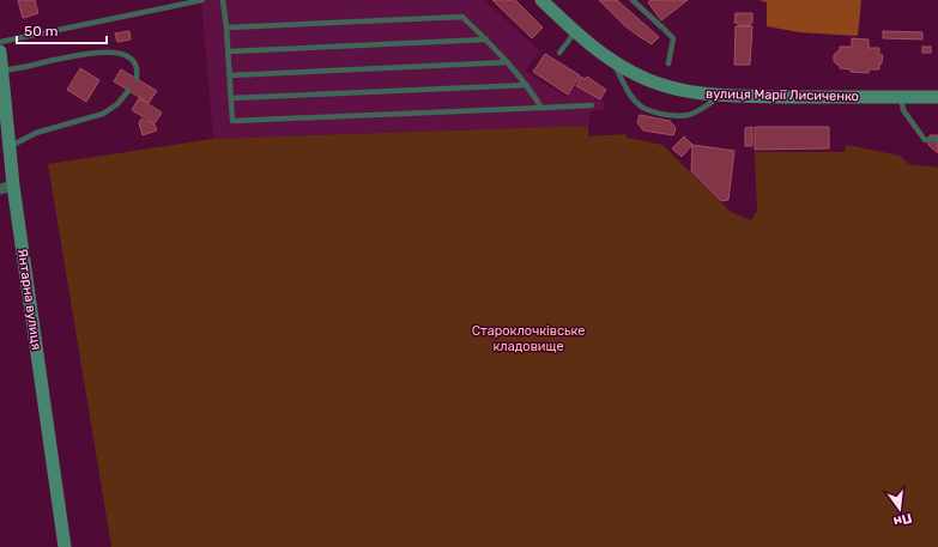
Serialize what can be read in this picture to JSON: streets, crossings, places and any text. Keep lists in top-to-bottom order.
{
  "streets": {
    "main road": ["вулиця Марії Лисиченко", "Янтарна вулиця"]
  },
  "parks": ["Староклочківське кладовище"],
  "scale_bar": "50 m",
  "north": "bottom"
}
